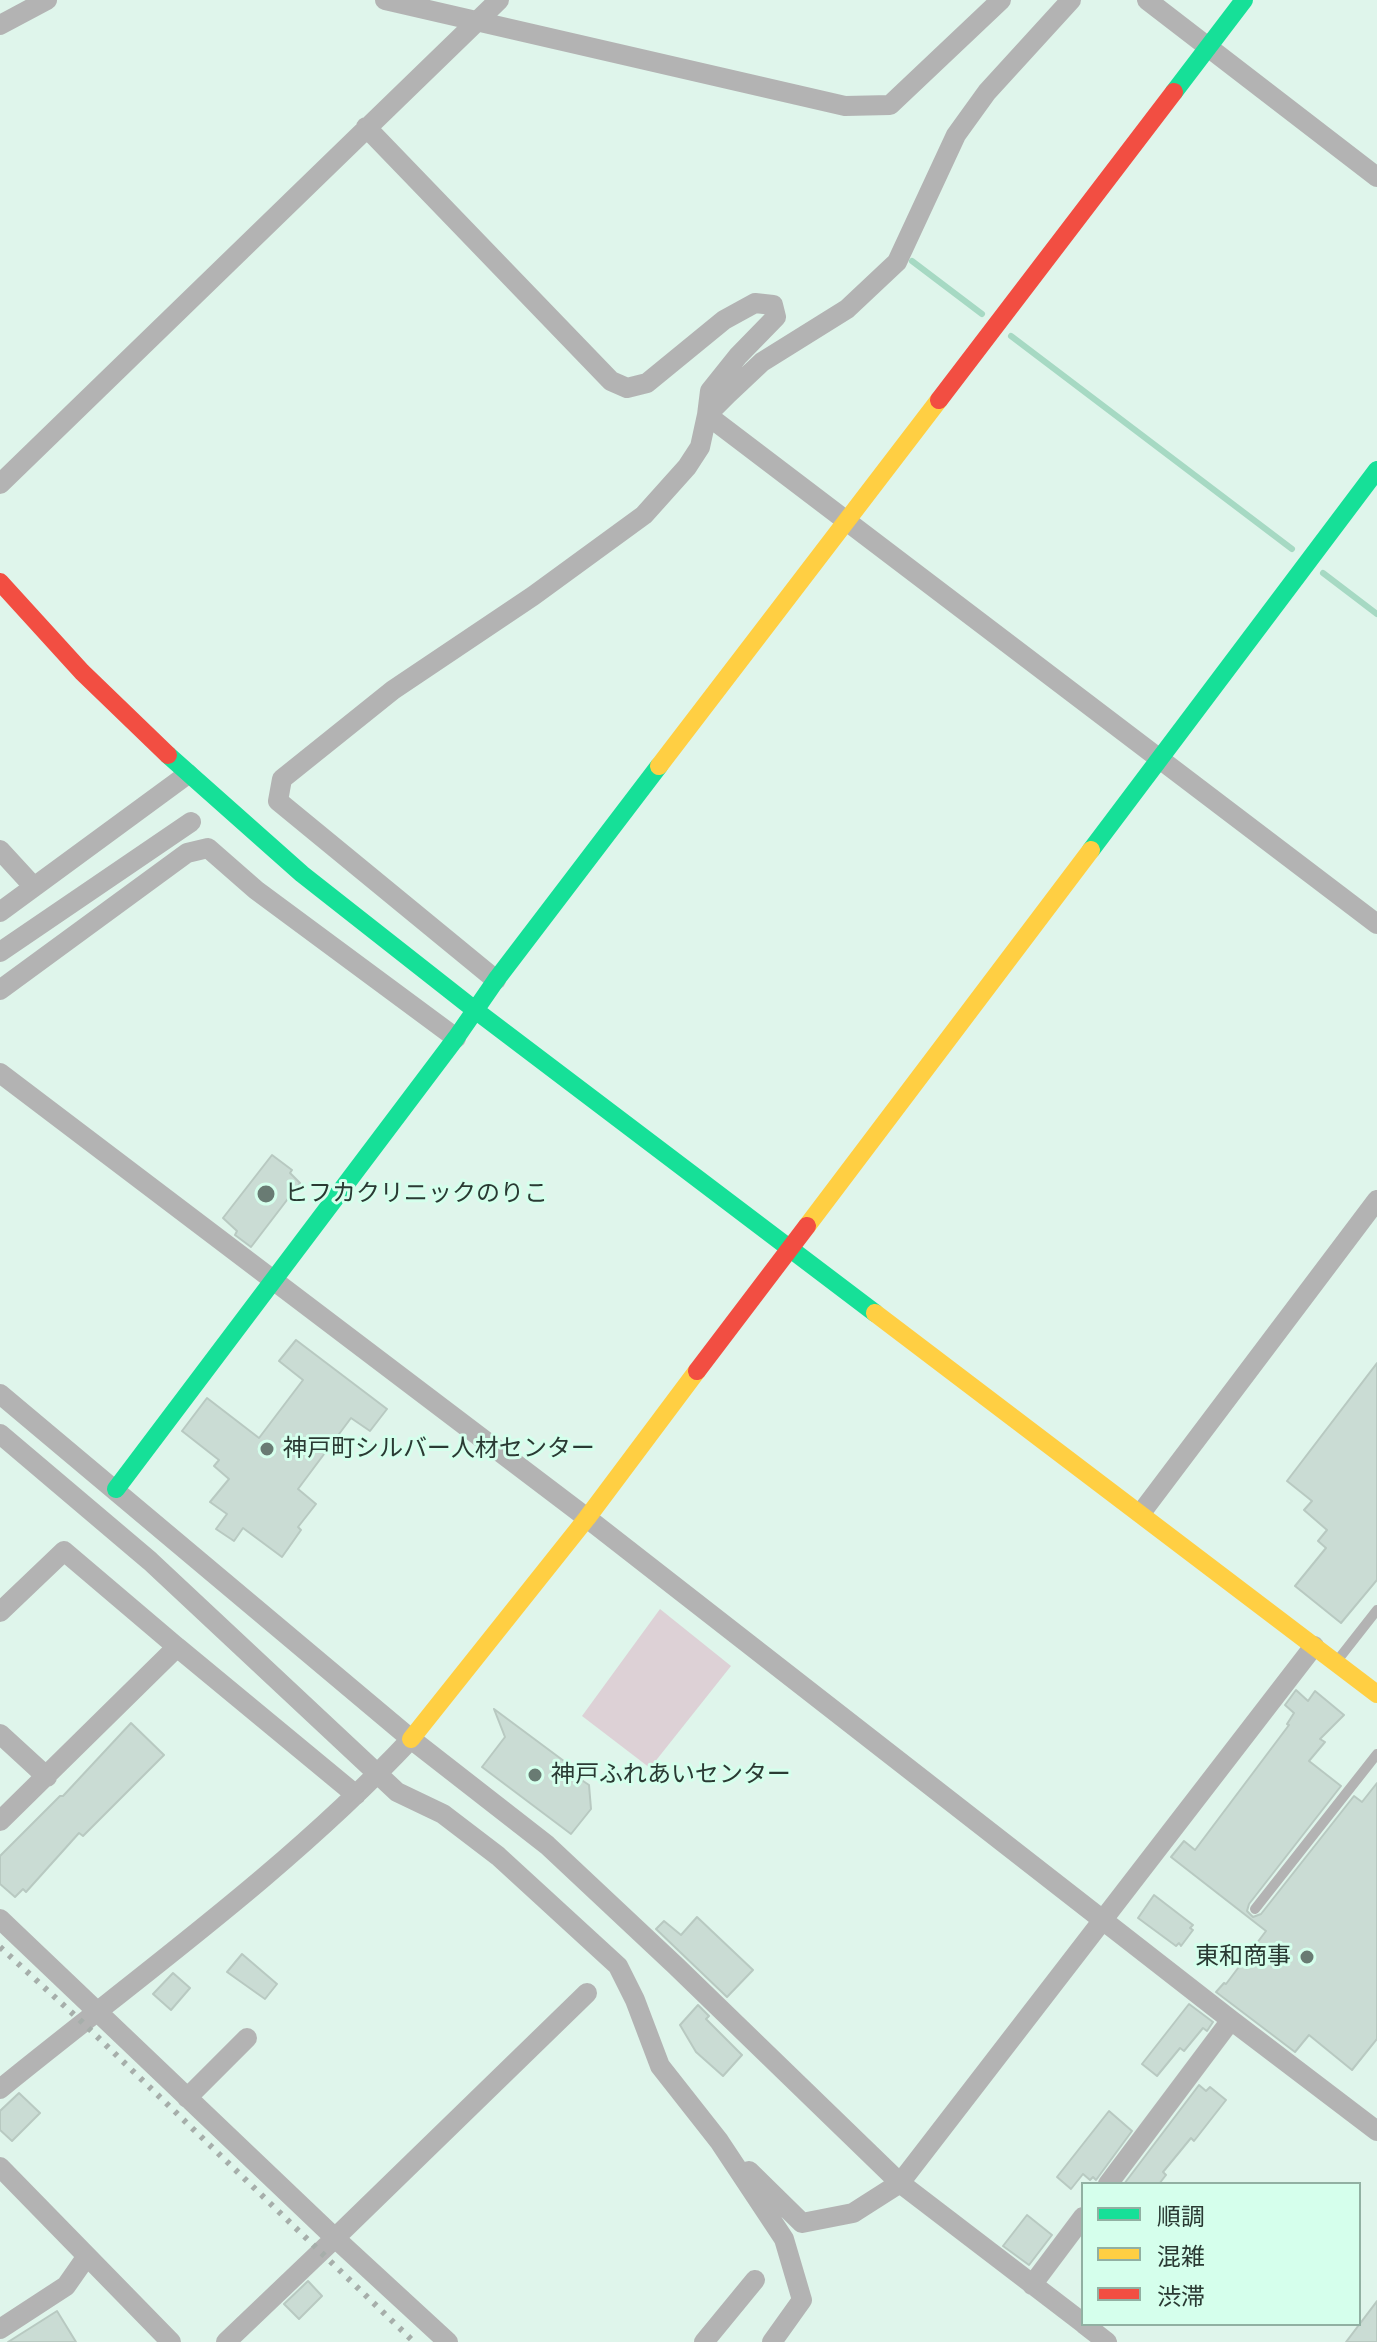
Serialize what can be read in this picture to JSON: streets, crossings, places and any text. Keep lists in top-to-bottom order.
{
  "places": [
    "ヒフカクリニックのりこ",
    "神戸町シルバー人材センター",
    "神戸ふれあいセンター",
    "東和商事"
  ],
  "legend": ["順調", "混雑", "渋滞"]
}
